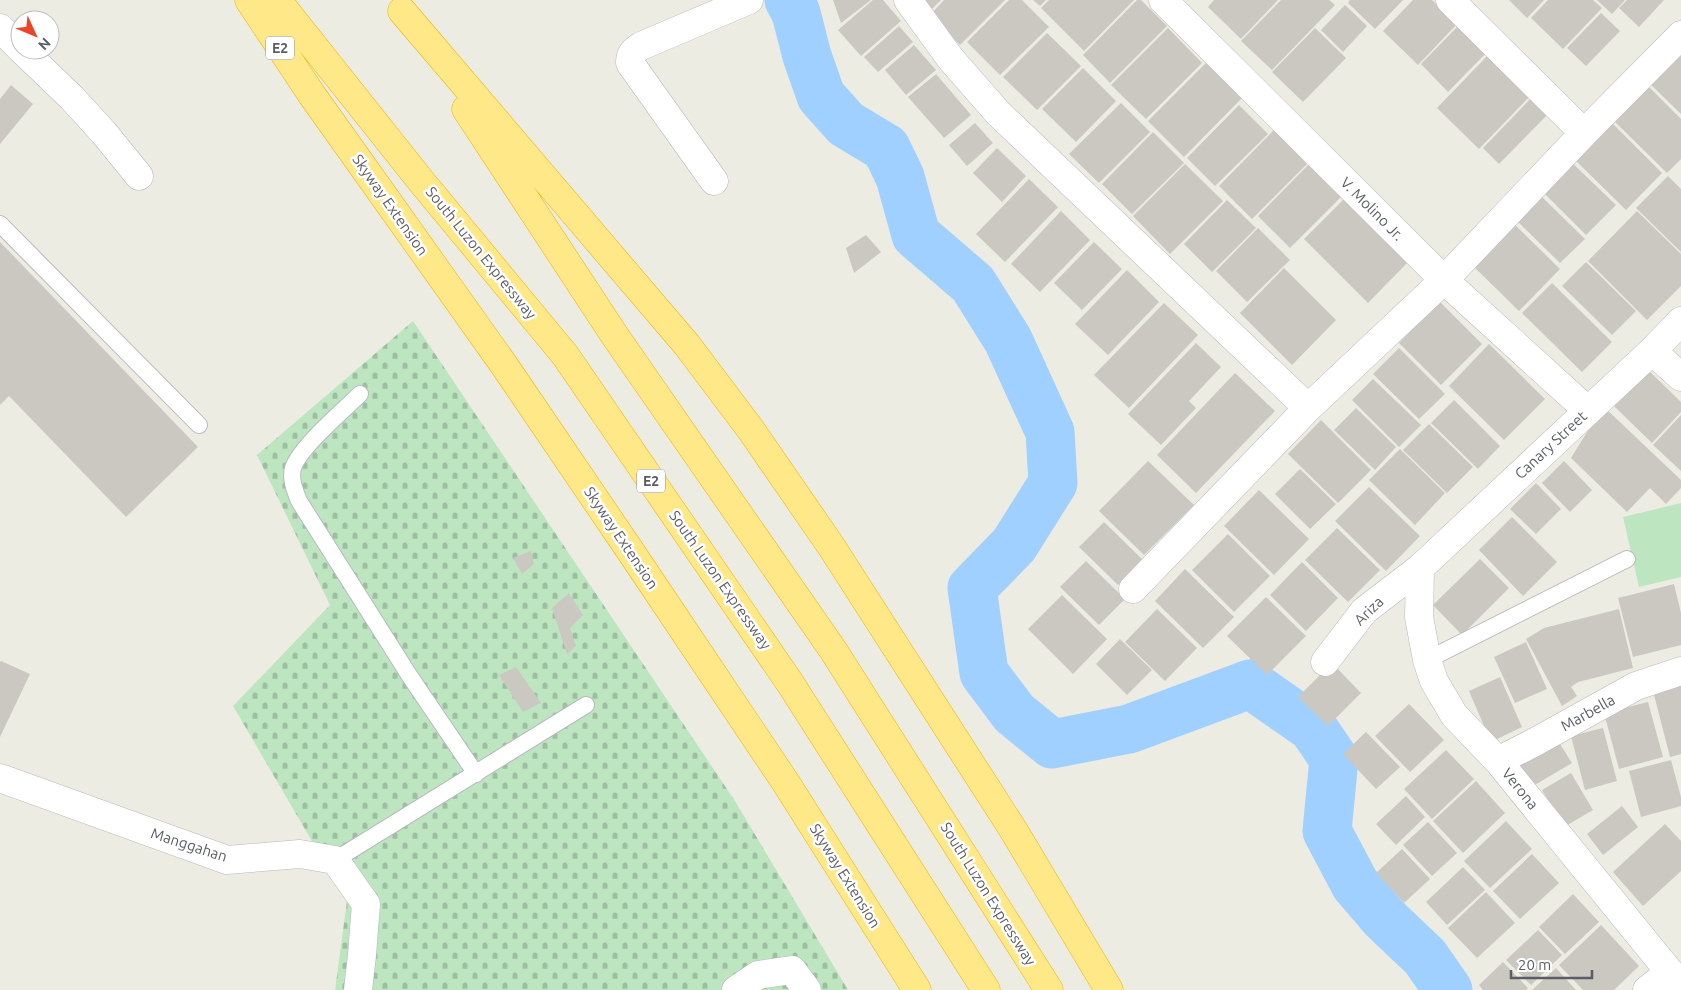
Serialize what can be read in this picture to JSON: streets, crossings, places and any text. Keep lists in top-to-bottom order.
{
  "streets": {
    "highway": ["E2", "Skyway Extension", "South Luzon Expressway"],
    "street": [
      "V. Molino Jr.",
      "Canary Street",
      "Ariza",
      "Marbella",
      "Verona",
      "Manggahan"
    ]
  },
  "crossings": [
    ["V. Molino Jr.", "Canary Street"],
    ["Canary Street", "Ariza"],
    ["Canary Street", "Verona"],
    ["Ariza", "Verona"],
    ["Marbella", "Verona"]
  ],
  "scale_bar": "20 m",
  "north": "bottom right"
}
